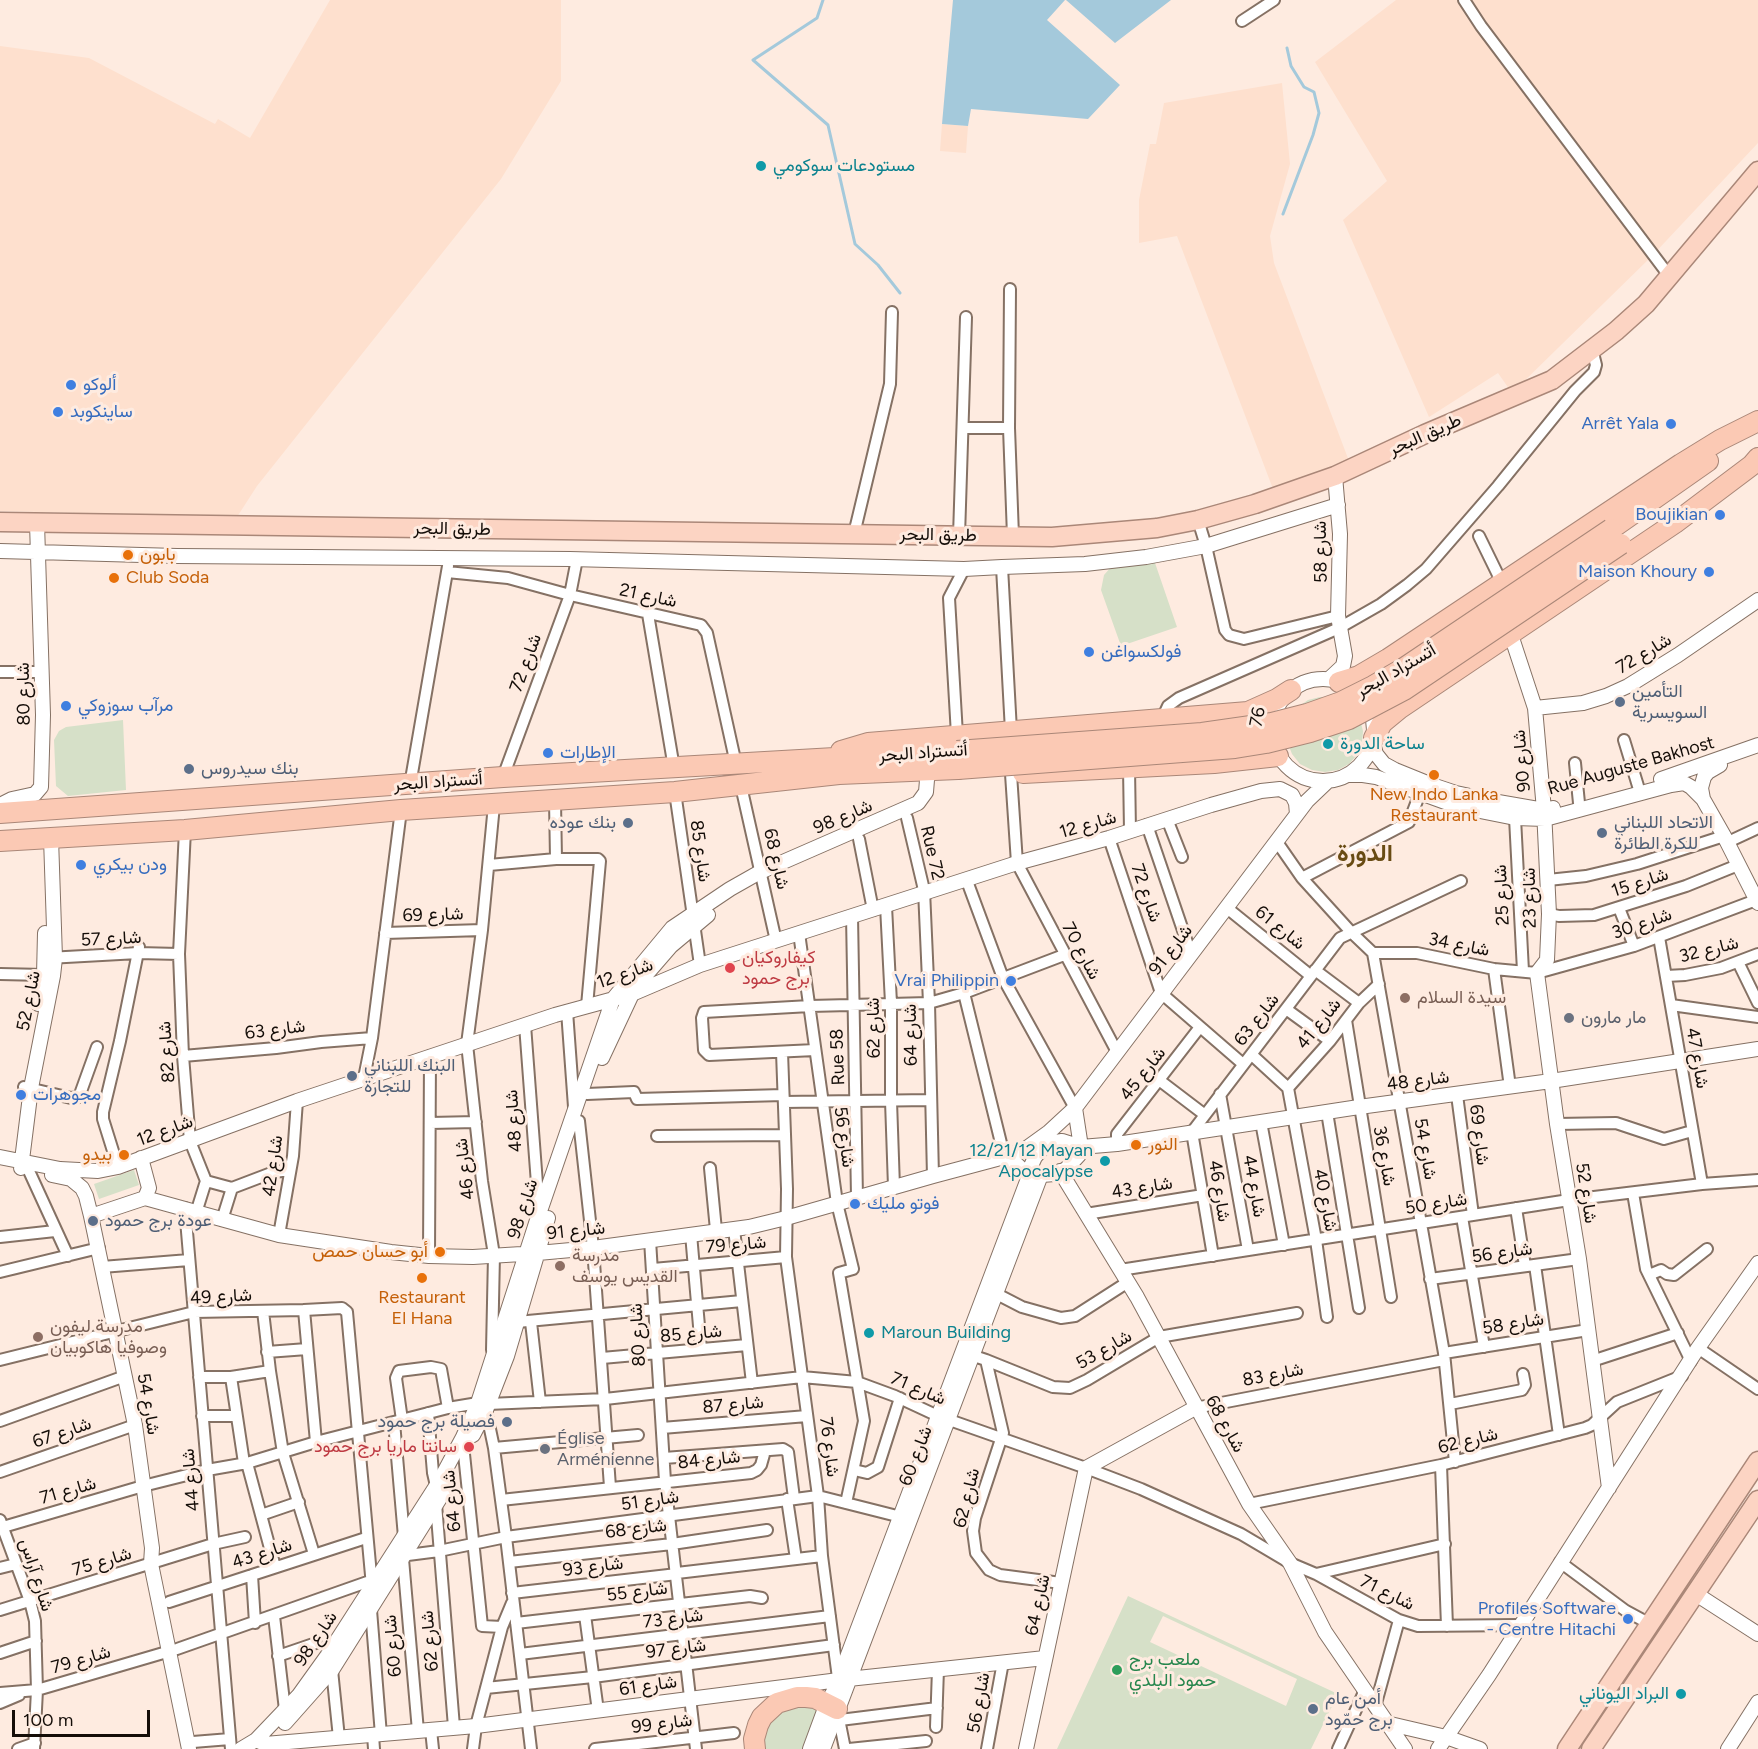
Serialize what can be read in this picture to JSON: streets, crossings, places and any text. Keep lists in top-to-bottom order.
{
  "streets": {
    "highway": ["طريق البحر", "أتستراد البحر"],
    "street": [
      "شارع 58",
      "شارع 21",
      "شارع 72",
      "شارع 80",
      "76",
      "شارع 90",
      "Rue Auguste Bakhost",
      "شارع 98",
      "شارع 12",
      "شارع 85",
      "Rue 72",
      "شارع 68",
      "شارع 15",
      "شارع 25",
      "شارع 23",
      "شارع 69",
      "شارع 30",
      "شارع 61",
      "شارع 57",
      "شارع 34",
      "شارع 91",
      "شارع 32",
      "شارع 70",
      "شارع 52",
      "شارع 63",
      "شارع 41",
      "شارع 62",
      "شارع 64",
      "شارع 82",
      "Rue 58",
      "شارع 47",
      "شارع 45",
      "شارع 48",
      "شارع 56",
      "شارع 54",
      "شارع 36",
      "شارع 42",
      "شارع 46",
      "شارع 44",
      "شارع 43",
      "شارع 40",
      "شارع 50",
      "شارع 79",
      "شارع 49",
      "شارع 53",
      "شارع 83",
      "شارع 71",
      "شارع 87",
      "شارع 67",
      "شارع 76",
      "شارع 60",
      "شارع 84",
      "شارع 51",
      "شارع 75",
      "شارع 93",
      "شارع آراس",
      "شارع 55",
      "شارع 73",
      "شارع 97",
      "شارع 99"
    ]
  },
  "crossings": [
    ["طريق البحر", "شارع 58"],
    ["طريق البحر", "شارع 80"],
    ["شارع 58", "76"],
    ["شارع 58", "Rue Auguste Bakhost"],
    ["شارع 58", "شارع 69"],
    ["شارع 58", "شارع 91"],
    ["شارع 58", "شارع 52"],
    ["شارع 58", "شارع 54"],
    ["شارع 58", "شارع 83"],
    ["شارع 21", "شارع 72"],
    ["شارع 21", "أتستراد البحر"],
    ["شارع 72", "أتستراد البحر"],
    ["شارع 72", "شارع 90"],
    ["شارع 72", "شارع 12"],
    ["شارع 72", "شارع 91"],
    ["أتستراد البحر", "شارع 85"],
    ["أتستراد البحر", "شارع 68"],
    ["أتستراد البحر", "شارع 52"],
    ["أتستراد البحر", "شارع 82"],
    ["شارع 80", "شارع 85"],
    ["شارع 80", "شارع 68"],
    ["شارع 80", "شارع 61"],
    ["شارع 80", "شارع 91"],
    ["شارع 80", "شارع 79"],
    ["شارع 80", "شارع 71"],
    ["شارع 80", "شارع 87"],
    ["شارع 80", "شارع 84"],
    ["شارع 80", "شارع 51"],
    ["شارع 80", "شارع 93"],
    ["شارع 80", "شارع 55"],
    ["شارع 80", "شارع 73"],
    ["شارع 80", "شارع 97"],
    ["76", "Rue Auguste Bakhost"],
    ["76", "شارع 91"],
    ["شارع 90", "Rue Auguste Bakhost"],
    ["شارع 90", "شارع 23"],
    ["Rue Auguste Bakhost", "شارع 25"],
    ["Rue Auguste Bakhost", "شارع 23"],
    ["Rue Auguste Bakhost", "شارع 91"],
    ["شارع 98", "شارع 12"],
    ["شارع 98", "شارع 85"],
    ["شارع 98", "Rue 72"],
    ["شارع 98", "شارع 68"],
    ["شارع 98", "شارع 61"],
    ["شارع 98", "شارع 91"],
    ["شارع 98", "شارع 62"],
    ["شارع 98", "شارع 64"],
    ["شارع 98", "شارع 48"],
    ["شارع 98", "شارع 46"],
    ["شارع 98", "شارع 71"],
    ["شارع 98", "شارع 60"],
    ["شارع 98", "شارع 51"],
    ["شارع 12", "Rue 72"],
    ["شارع 12", "شارع 68"],
    ["شارع 12", "شارع 70"],
    ["شارع 12", "شارع 52"],
    ["شارع 12", "شارع 62"],
    ["شارع 12", "شارع 64"],
    ["شارع 12", "شارع 82"],
    ["شارع 12", "Rue 58"],
    ["شارع 12", "شارع 48"],
    ["شارع 12", "شارع 56"],
    ["شارع 12", "شارع 54"],
    ["شارع 12", "شارع 42"],
    ["شارع 12", "شارع 46"],
    ["Rue 72", "شارع 64"],
    ["شارع 68", "شارع 62"],
    ["شارع 68", "شارع 43"],
    ["شارع 68", "شارع 50"],
    ["شارع 68", "شارع 53"],
    ["شارع 68", "شارع 83"],
    ["شارع 68", "شارع 71"],
    ["شارع 15", "شارع 23"],
    ["شارع 25", "شارع 23"],
    ["شارع 25", "شارع 30"],
    ["شارع 25", "شارع 34"],
    ["شارع 25", "شارع 52"],
    ["شارع 23", "شارع 30"],
    ["شارع 23", "شارع 34"],
    ["شارع 23", "شارع 52"],
    ["شارع 69", "شارع 48"],
    ["شارع 69", "شارع 56"],
    ["شارع 69", "شارع 50"],
    ["شارع 30", "شارع 34"],
    ["شارع 30", "شارع 52"],
    ["شارع 30", "شارع 47"],
    ["شارع 61", "شارع 91"],
    ["شارع 61", "شارع 63"],
    ["شارع 61", "شارع 41"],
    ["شارع 61", "شارع 62"],
    ["شارع 61", "شارع 64"],
    ["شارع 61", "شارع 56"],
    ["شارع 61", "شارع 76"],
    ["شارع 61", "شارع 60"],
    ["شارع 57", "شارع 52"],
    ["شارع 57", "شارع 82"],
    ["شارع 34", "شارع 52"],
    ["شارع 34", "شارع 54"],
    ["شارع 91", "شارع 70"],
    ["شارع 91", "شارع 62"],
    ["شارع 91", "شارع 64"],
    ["شارع 91", "Rue 58"],
    ["شارع 91", "شارع 56"],
    ["شارع 91", "شارع 42"],
    ["شارع 91", "شارع 46"],
    ["شارع 91", "شارع 44"],
    ["شارع 91", "شارع 76"],
    ["شارع 32", "شارع 47"],
    ["شارع 52", "شارع 62"],
    ["شارع 52", "شارع 48"],
    ["شارع 52", "شارع 56"],
    ["شارع 52", "شارع 50"],
    ["شارع 63", "شارع 82"],
    ["شارع 63", "شارع 48"],
    ["شارع 63", "شارع 46"],
    ["شارع 41", "شارع 54"],
    ["شارع 41", "شارع 36"],
    ["شارع 41", "شارع 40"],
    ["شارع 62", "شارع 64"],
    ["شارع 62", "شارع 54"],
    ["شارع 62", "شارع 53"],
    ["شارع 62", "شارع 71"],
    ["شارع 62", "شارع 60"],
    ["شارع 62", "شارع 51"],
    ["شارع 64", "شارع 83"],
    ["شارع 64", "شارع 71"],
    ["شارع 64", "شارع 51"],
    ["شارع 47", "شارع 48"],
    ["شارع 47", "شارع 50"],
    ["شارع 45", "شارع 48"],
    ["شارع 48", "شارع 54"],
    ["شارع 48", "شارع 36"],
    ["شارع 48", "شارع 46"],
    ["شارع 48", "شارع 44"],
    ["شارع 48", "شارع 40"],
    ["شارع 48", "شارع 60"],
    ["شارع 56", "شارع 54"],
    ["شارع 56", "شارع 71"],
    ["شارع 54", "شارع 43"],
    ["شارع 54", "شارع 50"],
    ["شارع 54", "شارع 79"],
    ["شارع 54", "شارع 49"],
    ["شارع 54", "شارع 83"],
    ["شارع 54", "شارع 71"],
    ["شارع 54", "شارع 67"],
    ["شارع 54", "شارع 75"],
    ["شارع 36", "شارع 50"],
    ["شارع 46", "شارع 43"],
    ["شارع 46", "شارع 50"],
    ["شارع 44", "شارع 43"],
    ["شارع 44", "شارع 50"],
    ["شارع 44", "شارع 49"],
    ["شارع 44", "شارع 71"],
    ["شارع 44", "شارع 75"],
    ["شارع 40", "شارع 50"],
    ["شارع 79", "شارع 76"],
    ["شارع 79", "شارع آراس"],
    ["شارع 49", "شارع 71"],
    ["شارع 53", "شارع 60"],
    ["شارع 83", "شارع 71"],
    ["شارع 71", "شارع 76"],
    ["شارع 71", "شارع 60"],
    ["شارع 71", "شارع آراس"],
    ["شارع 87", "شارع 76"],
    ["شارع 76", "شارع 60"],
    ["شارع 76", "شارع 51"],
    ["شارع 76", "شارع 93"],
    ["شارع 76", "شارع 73"],
    ["شارع 76", "شارع 97"],
    ["شارع 60", "شارع 51"],
    ["شارع 75", "شارع آراس"]
  ],
  "districts": ["الدورة"],
  "places": [
    "مستودعات سوكومي",
    "ألوكو",
    "ساينكوبد",
    "Arrêt Yala",
    "Boujikian",
    "بابون",
    "Maison Khoury",
    "Club Soda",
    "فولكسواغن",
    "التأمين السويسرية",
    "مرآب سوزوكي",
    "ساحة الدورة",
    "الإطارات",
    "بنك سيدروس",
    "New Indo Lanka Restaurant",
    "بنك عوده",
    "الاتحاد اللبناني للكرة الطائرة",
    "ودن بيكري",
    "كيفاروكيان برج حمود",
    "Vrai Philippin",
    "سيدة السلام",
    "مار مارون",
    "البنك اللبناني للتجارة",
    "مجوهرات",
    "النور",
    "بيدو",
    "12/21/12 Mayan Apocalypse",
    "فوتو مليك",
    "عودة برج حمود",
    "أبو حسان حمص",
    "مدرسة القديس يوسف",
    "Restaurant El Hana",
    "Maroun Building",
    "مدرسة ليفون وصوفيا هاكوبيان",
    "فصيلة برج حمود",
    "سانتا ماريا برج حمود",
    "Église Arménienne",
    "Profiles Software - Centre Hitachi",
    "ملعب برج حمود البلدي",
    "البراد اليوناني",
    "أمن عام برج حمّود"
  ],
  "scale_bar": "100 m"
}
